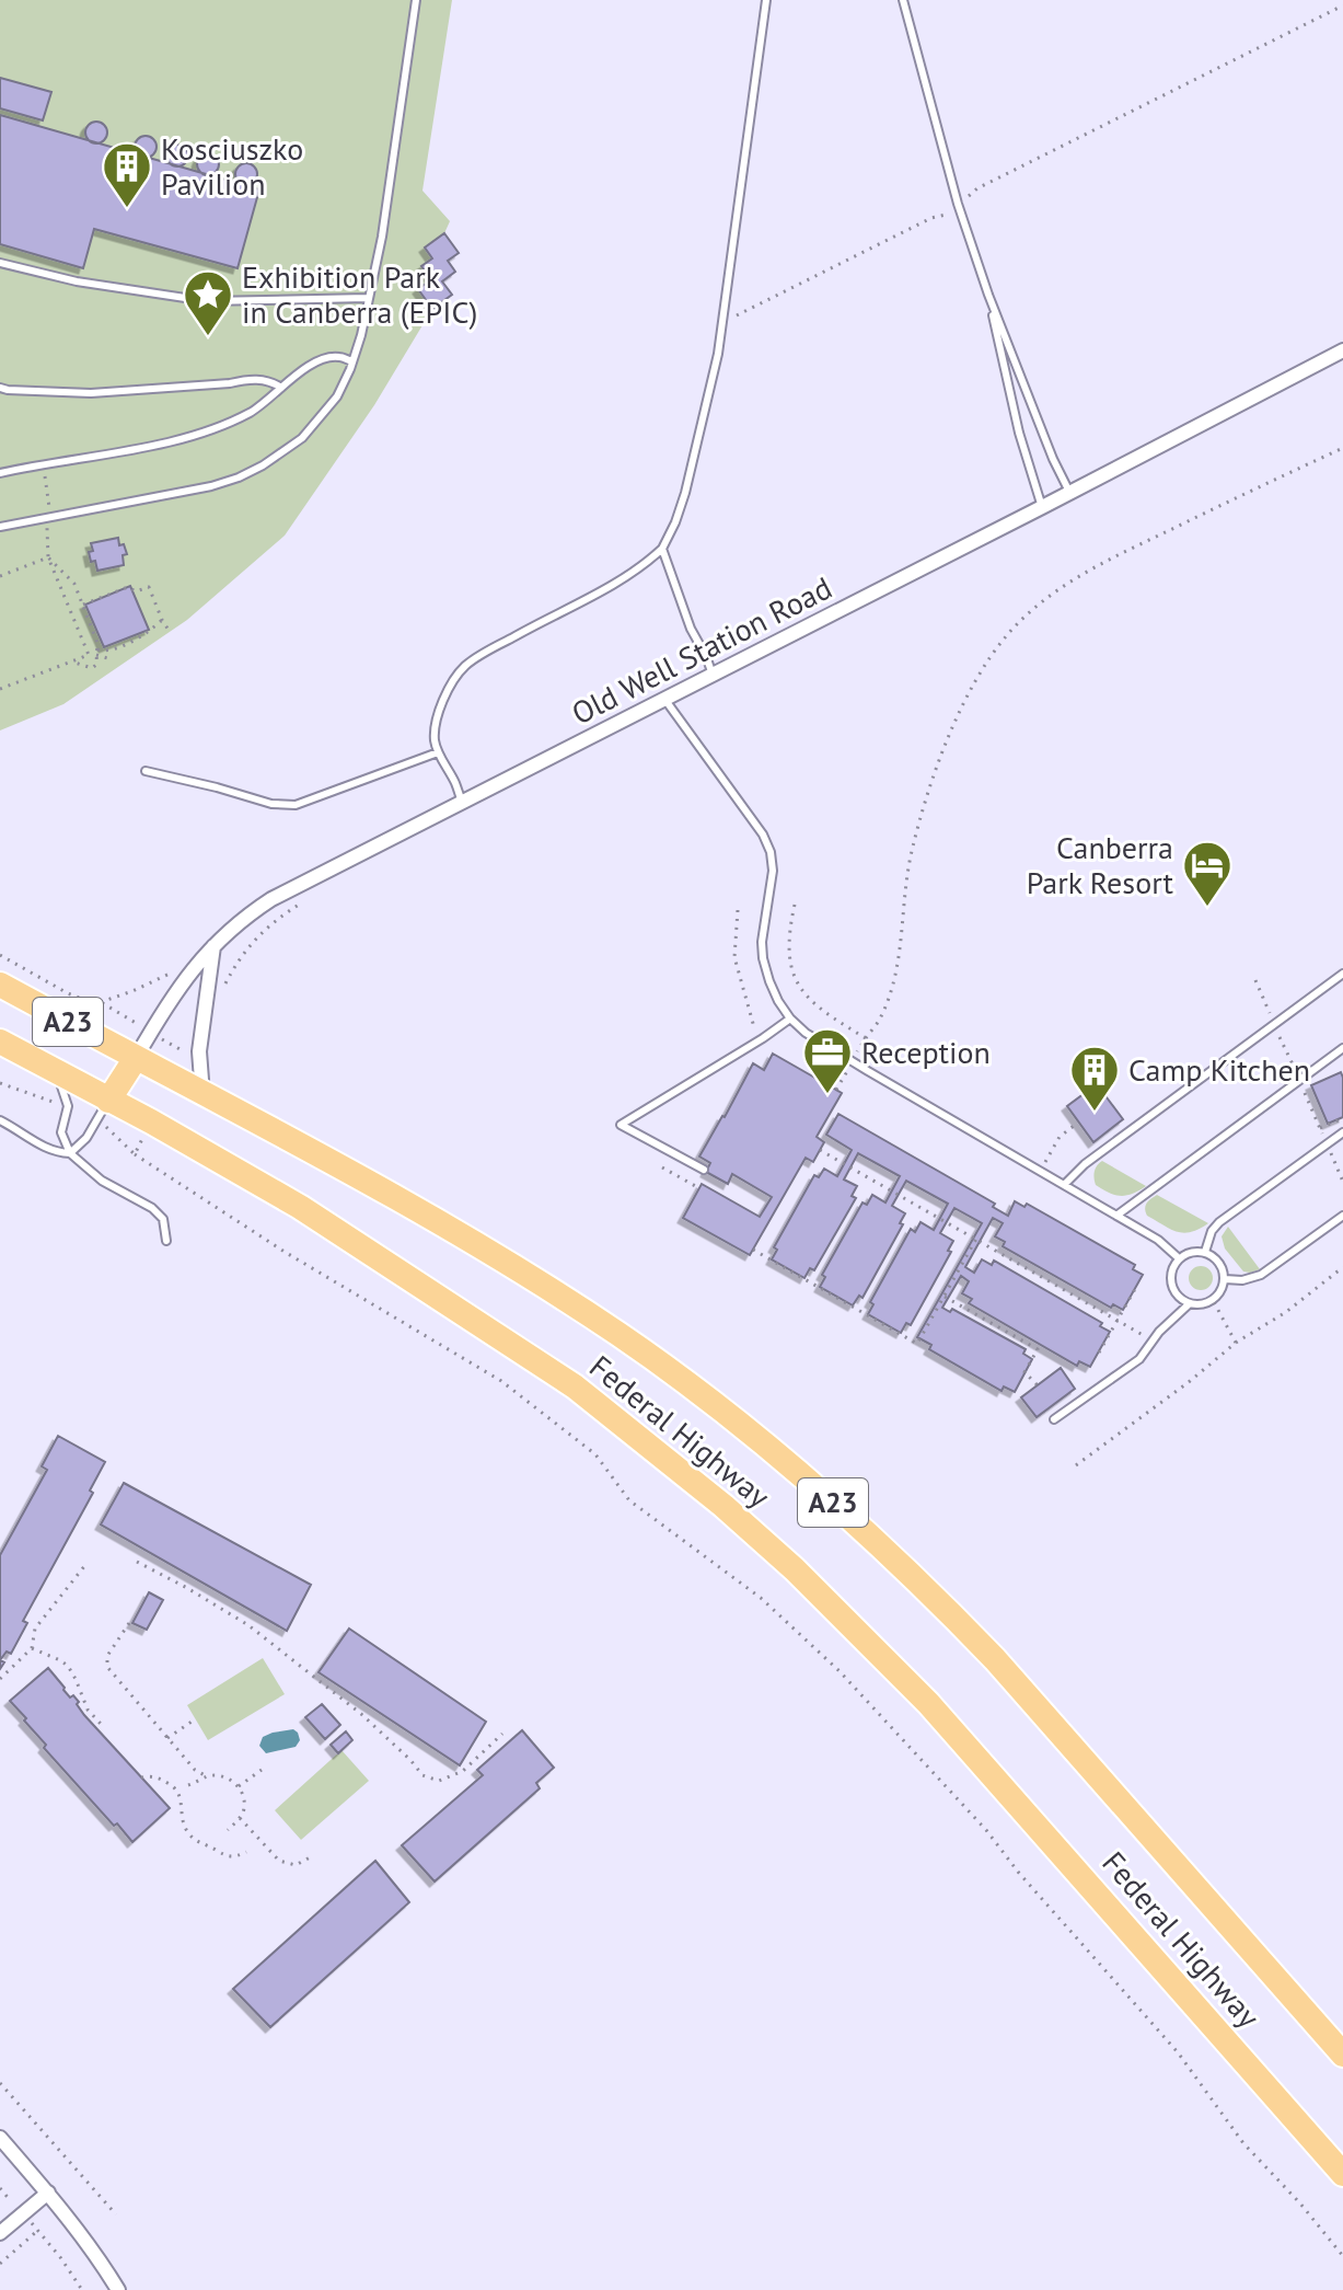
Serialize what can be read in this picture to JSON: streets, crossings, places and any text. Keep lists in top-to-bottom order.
{
  "streets": {
    "highway": ["A23", "Federal Highway"],
    "street": ["Old Well Station Road"]
  },
  "crossings": [
    ["Old Well Station Road", "Federal Highway"]
  ],
  "places": {
    "building": ["Kosciuszko Pavilion", "Camp Kitchen"],
    "place": ["Exhibition Park in Canberra (EPIC)"],
    "hotel": ["Canberra Park Resort"],
    "office": ["Reception"]
  }
}
